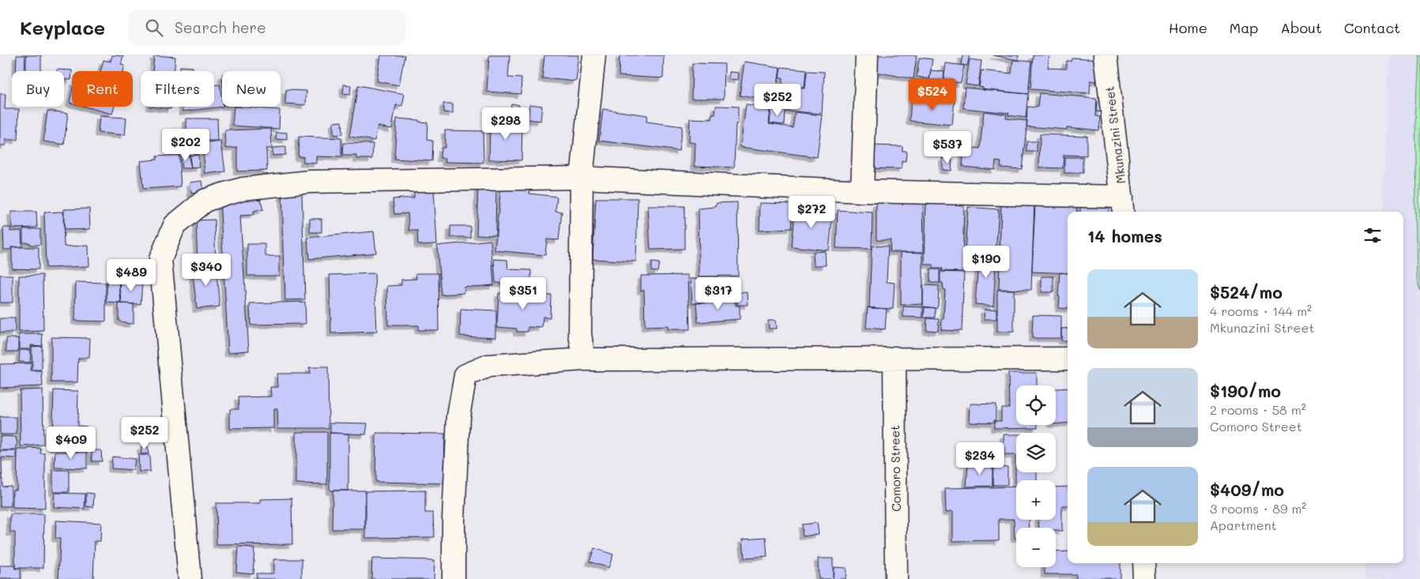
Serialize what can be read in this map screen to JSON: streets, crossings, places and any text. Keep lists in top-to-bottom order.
{
  "streets": {
    "street": ["Mkunazini Street", "Comoro Street"]
  },
  "page": {
    "header": "Keyplace",
    "search": "Search here",
    "nav": [
      "Home",
      "Map",
      "About",
      "Contact"
    ],
    "chip": [
      "Buy",
      "Rent",
      "Filters",
      "New"
    ],
    "price": [
      "$524",
      "$252",
      "$298",
      "$202",
      "$537",
      "$272",
      "$190",
      "$340",
      "$489",
      "$351",
      "$317",
      "$252",
      "$409",
      "$234"
    ],
    "heading": "14 homes",
    "list": [
      {
        "name": "$524/mo",
        "note": "4 rooms · 144 m² · Mkunazini Street"
      },
      {
        "name": "$190/mo",
        "note": "2 rooms · 58 m² · Comoro Street"
      },
      {
        "name": "$409/mo",
        "note": "3 rooms · 89 m² · Apartment"
      }
    ],
    "map_buttons": ["+", "−"]
  }
}
